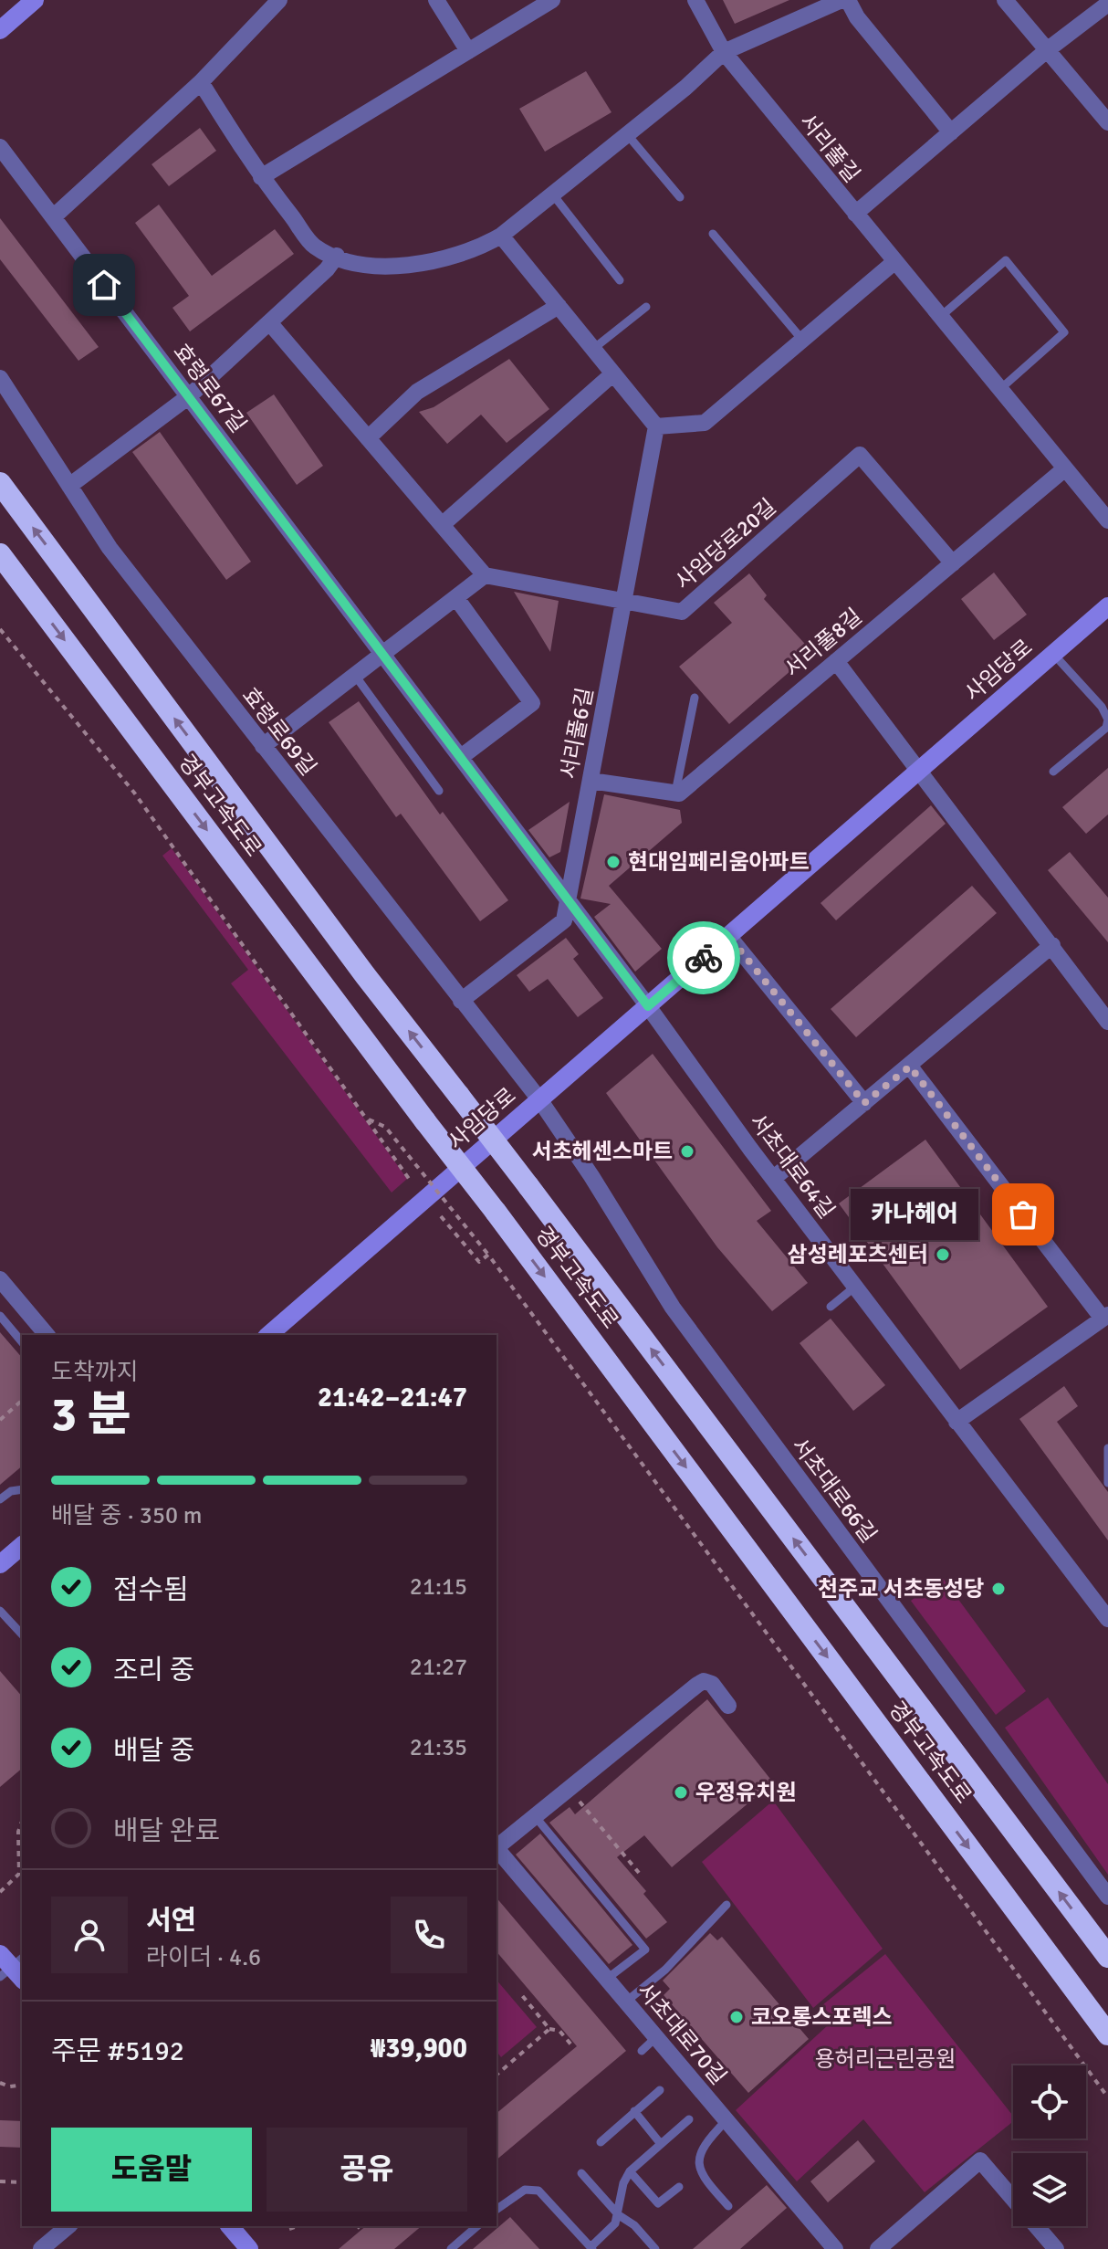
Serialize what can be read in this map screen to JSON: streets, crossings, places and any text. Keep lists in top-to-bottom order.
{
  "streets": {
    "highway": ["경부고속도로"],
    "main road": ["사임당로"],
    "street": [
      "서리풀길",
      "효령로67길",
      "사임당로20길",
      "서리풀8길",
      "효령로69길",
      "서리풀6길",
      "서초대로64길",
      "서초대로66길",
      "서초대로70길"
    ]
  },
  "crossings": [
    ["서리풀길", "서리풀8길"],
    ["효령로67길", "사임당로"],
    ["효령로67길", "서리풀6길"],
    ["효령로67길", "서초대로64길"],
    ["사임당로20길", "서리풀8길"],
    ["사임당로20길", "서리풀6길"],
    ["사임당로", "효령로69길"],
    ["사임당로", "서초대로64길"],
    ["사임당로", "서초대로66길"],
    ["효령로69길", "서리풀6길"],
    ["효령로69길", "서초대로66길"]
  ],
  "parks": ["용허리근린공원"],
  "places": [
    "현대임페리움아파트",
    "서초헤센스마트",
    "카나헤어",
    "삼성레포츠센터",
    "천주교 서초동성당",
    "우정유치원",
    "코오롱스포렉스"
  ],
  "page": {
    "bubble": "카나헤어",
    "heading": ["3 분", "도착까지", "21:42–21:47"],
    "panel": [
      "서연",
      "라이더 · 4.6",
      "주문 #5192",
      "₩39,900"
    ],
    "bar": "배달 중 · 350 m",
    "list": [
      ["접수됨", "21:15"],
      ["조리 중", "21:27"],
      ["배달 중", "21:35"],
      "배달 완료"
    ],
    "buttons": ["도움말", "공유"]
  }
}
